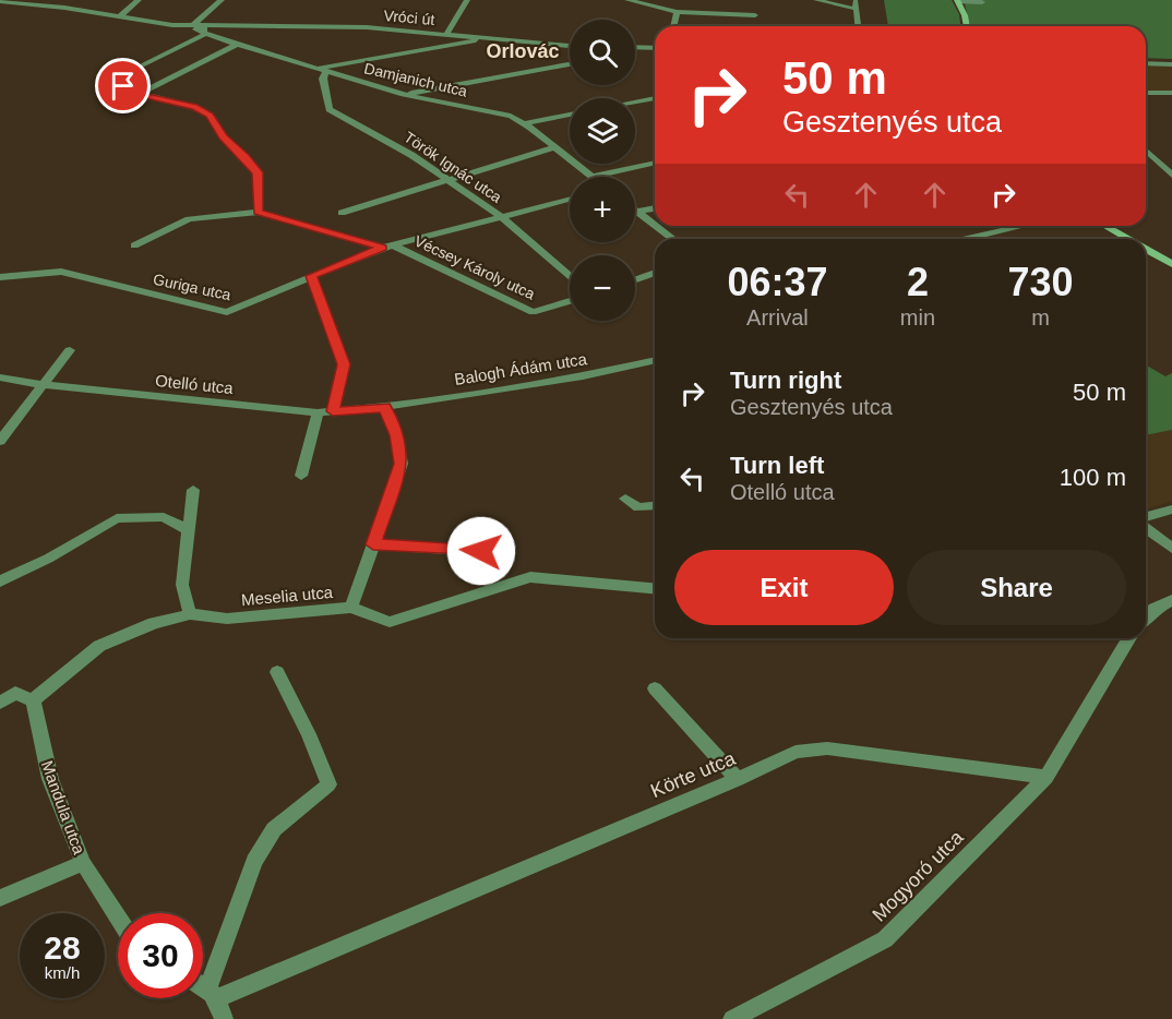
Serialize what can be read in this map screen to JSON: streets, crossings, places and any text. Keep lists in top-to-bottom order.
{
  "streets": {
    "street": [
      "Vróci út",
      "Damjanich utca",
      "Török Ignác utca",
      "Vécsey Károly utca",
      "Guriga utca",
      "Balogh Ádám utca",
      "Otelló utca",
      "Meselia utca",
      "Körte utca",
      "Mandula utca",
      "Mogyoró utca"
    ]
  },
  "crossings": [
    ["Vróci út", "Damjanich utca"],
    ["Damjanich utca", "Török Ignác utca"],
    ["Török Ignác utca", "Guriga utca"],
    ["Vécsey Károly utca", "Guriga utca"],
    ["Balogh Ádám utca", "Otelló utca"],
    ["Körte utca", "Mogyoró utca"]
  ],
  "districts": ["Orlovác"],
  "page": {
    "map_buttons": ["+", "−"],
    "turn": ["50 m", "Gesztenyés utca"],
    "eta": [
      "06:37",
      "Arrival",
      "2",
      "min",
      "730",
      "m"
    ],
    "list": [
      {
        "name": "Turn right",
        "note": "Gesztenyés utca",
        "value": "50 m"
      },
      {
        "name": "Turn left",
        "note": "Otelló utca",
        "value": "100 m"
      }
    ],
    "buttons": ["Exit", "Share"],
    "speed": "28 km/h",
    "limit": "30"
  }
}
